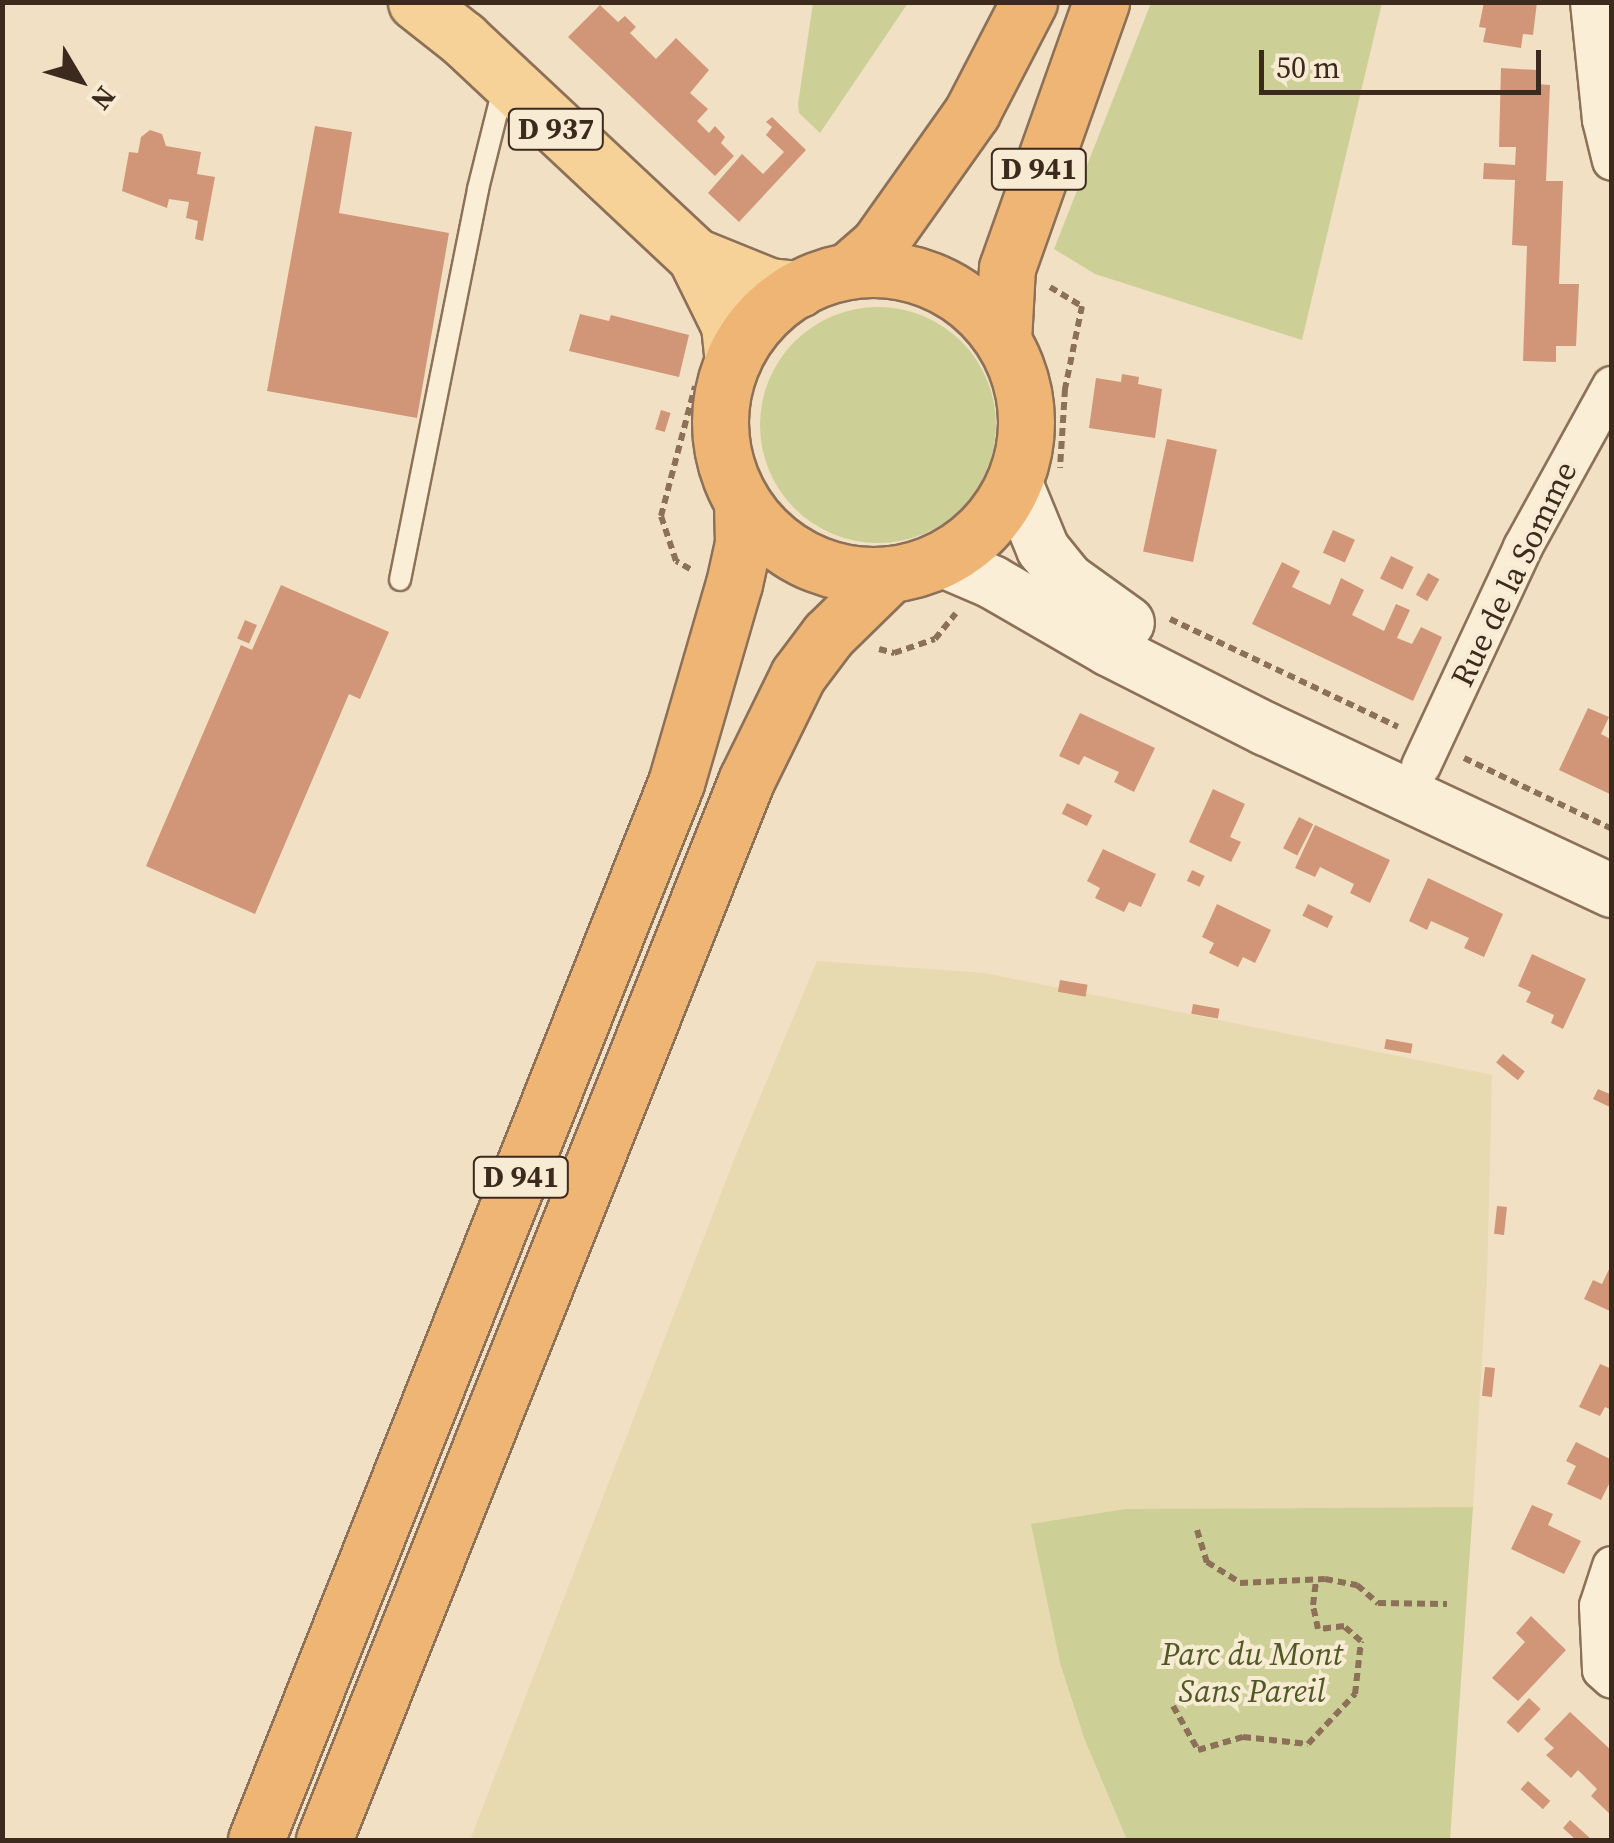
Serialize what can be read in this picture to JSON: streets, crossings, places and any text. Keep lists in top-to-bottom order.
{
  "streets": {
    "highway": ["D 941"],
    "main road": ["D 937"],
    "street": ["Rue de la Somme"]
  },
  "crossings": [
    ["D 937", "D 941"]
  ],
  "parks": ["Parc du Mont Sans Pareil"],
  "scale_bar": "50 m",
  "north": "bottom right"
}
